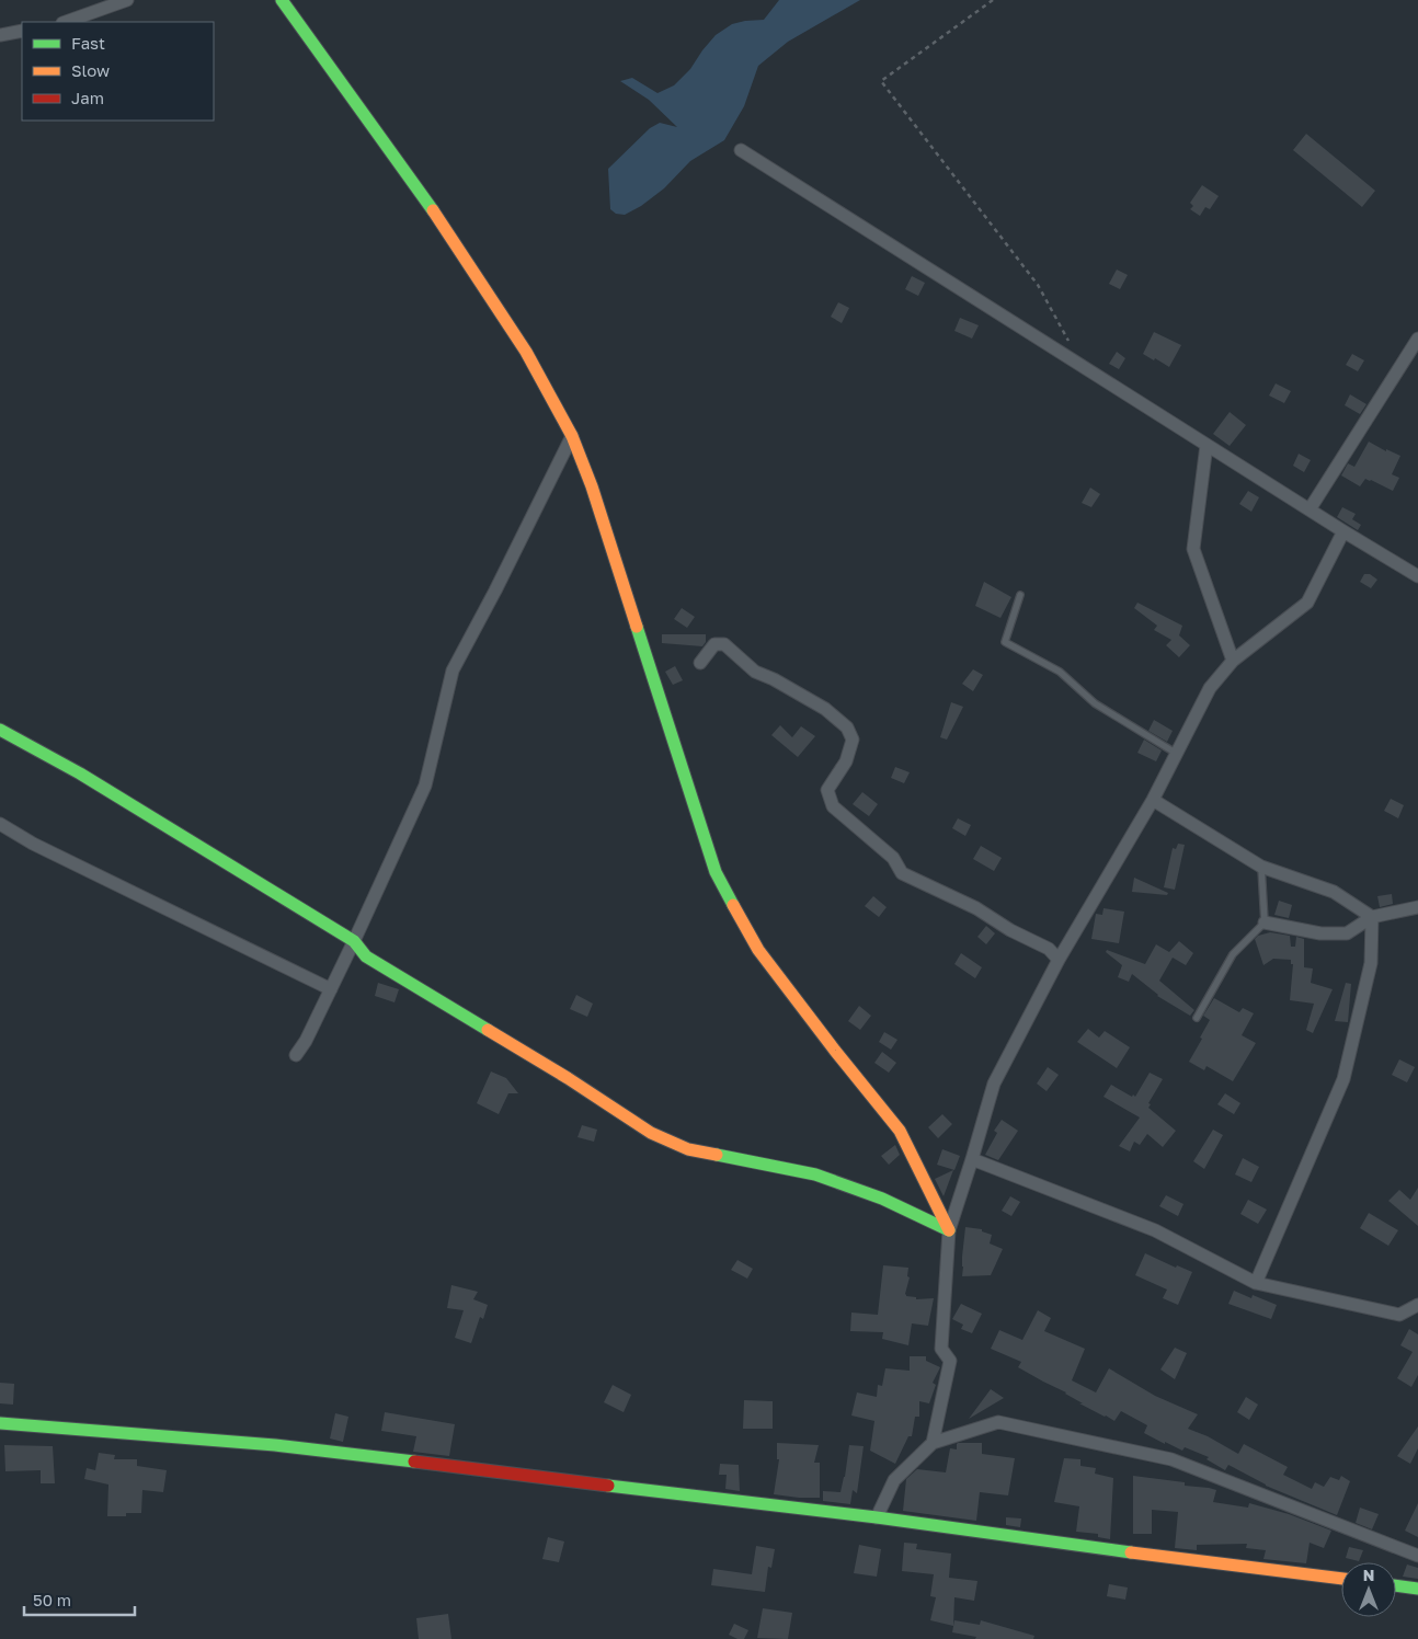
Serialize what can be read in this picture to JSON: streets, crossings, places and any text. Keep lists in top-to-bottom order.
{
  "legend": ["Fast", "Slow", "Jam"],
  "scale_bar": "50 m",
  "north": "top"
}
